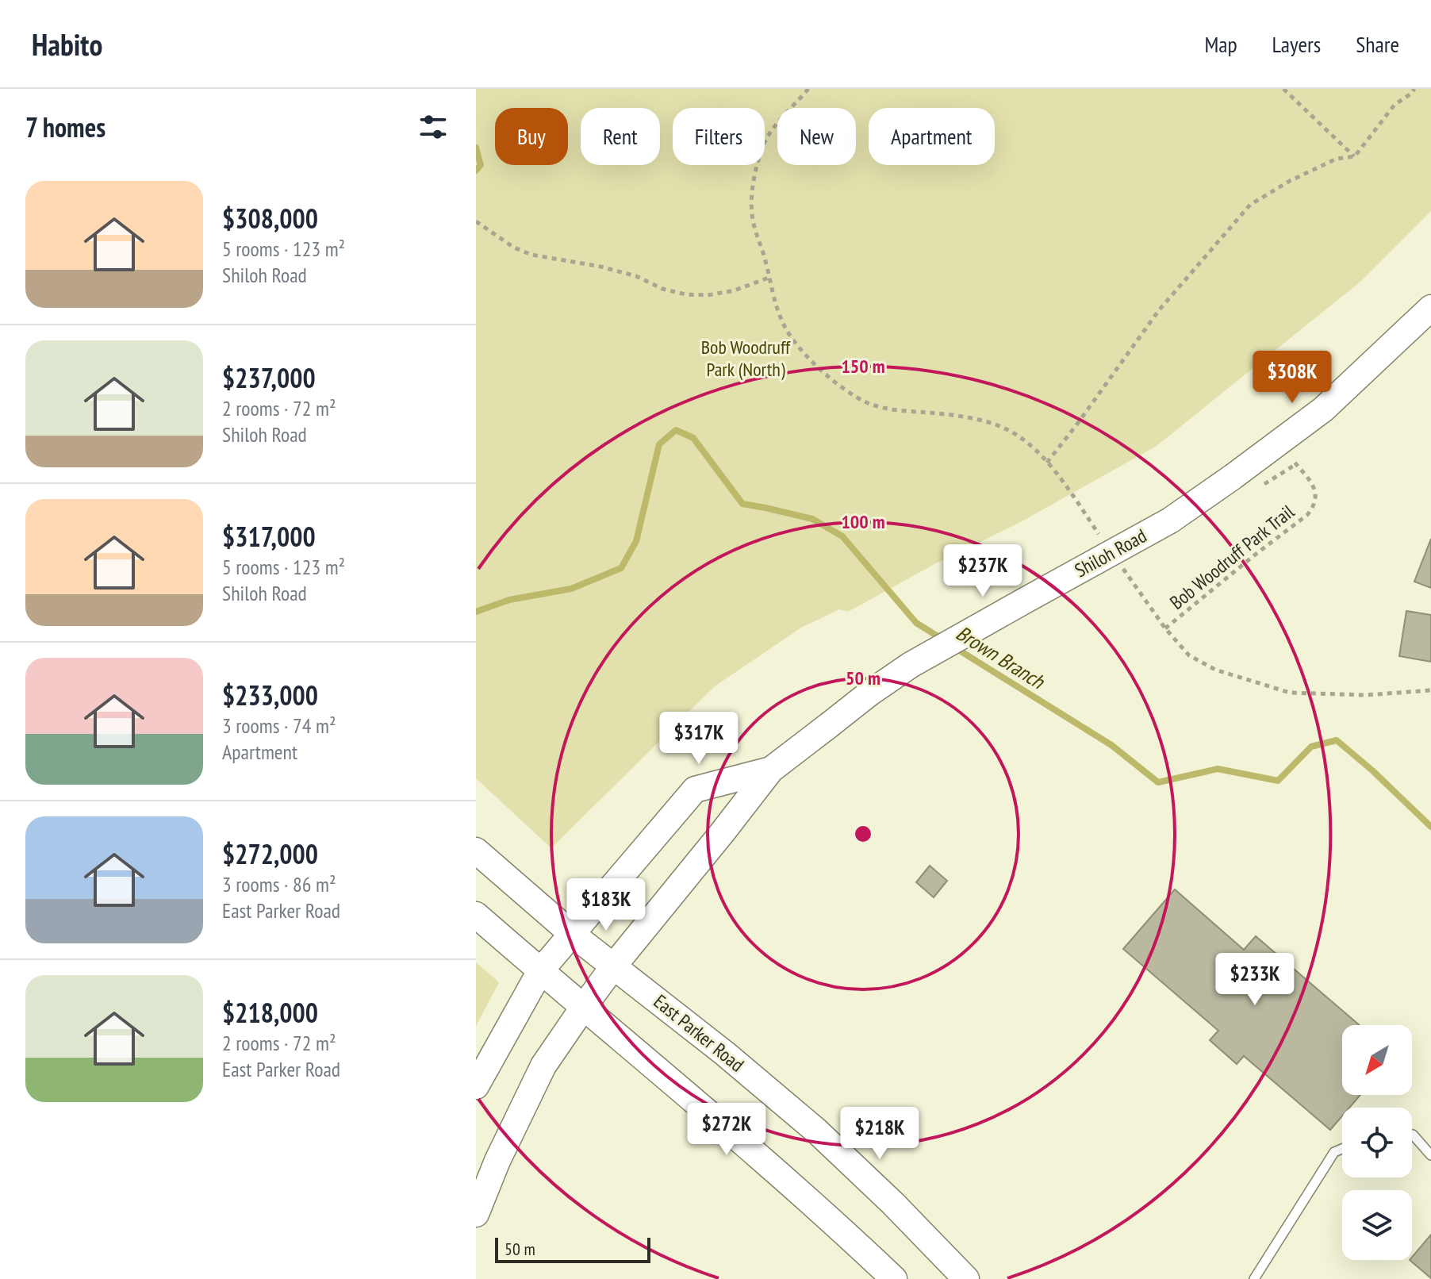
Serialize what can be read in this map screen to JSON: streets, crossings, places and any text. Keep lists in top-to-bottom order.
{
  "streets": {
    "main road": ["Shiloh Road", "East Parker Road"],
    "path": ["Bob Woodruff Park Trail"]
  },
  "crossings": [
    ["Shiloh Road", "Bob Woodruff Park Trail"],
    ["Shiloh Road", "East Parker Road"]
  ],
  "water": ["Brown Branch"],
  "parks": ["Bob Woodruff Park (North)"],
  "scale_bar": "50 m",
  "north": "bottom left",
  "page": {
    "header": "Habito",
    "nav": ["Map", "Layers", "Share"],
    "heading": "7 homes",
    "chip": [
      "Buy",
      "Rent",
      "Filters",
      "New",
      "Apartment"
    ],
    "list": [
      {
        "name": "$308,000",
        "note": "5 rooms · 123 m² · Shiloh Road"
      },
      {
        "name": "$237,000",
        "note": "2 rooms · 72 m² · Shiloh Road"
      },
      {
        "name": "$317,000",
        "note": "5 rooms · 123 m² · Shiloh Road"
      },
      {
        "name": "$233,000",
        "note": "3 rooms · 74 m² · Apartment"
      },
      {
        "name": "$272,000",
        "note": "3 rooms · 86 m² · East Parker Road"
      },
      {
        "name": "$218,000",
        "note": "2 rooms · 72 m² · East Parker Road"
      }
    ],
    "price": [
      "$308K",
      "$237K",
      "$317K",
      "$183K",
      "$233K",
      "$272K",
      "$218K"
    ],
    "scale": "50 m"
  },
  "rings": ["150 m", "100 m", "50 m"]
}
